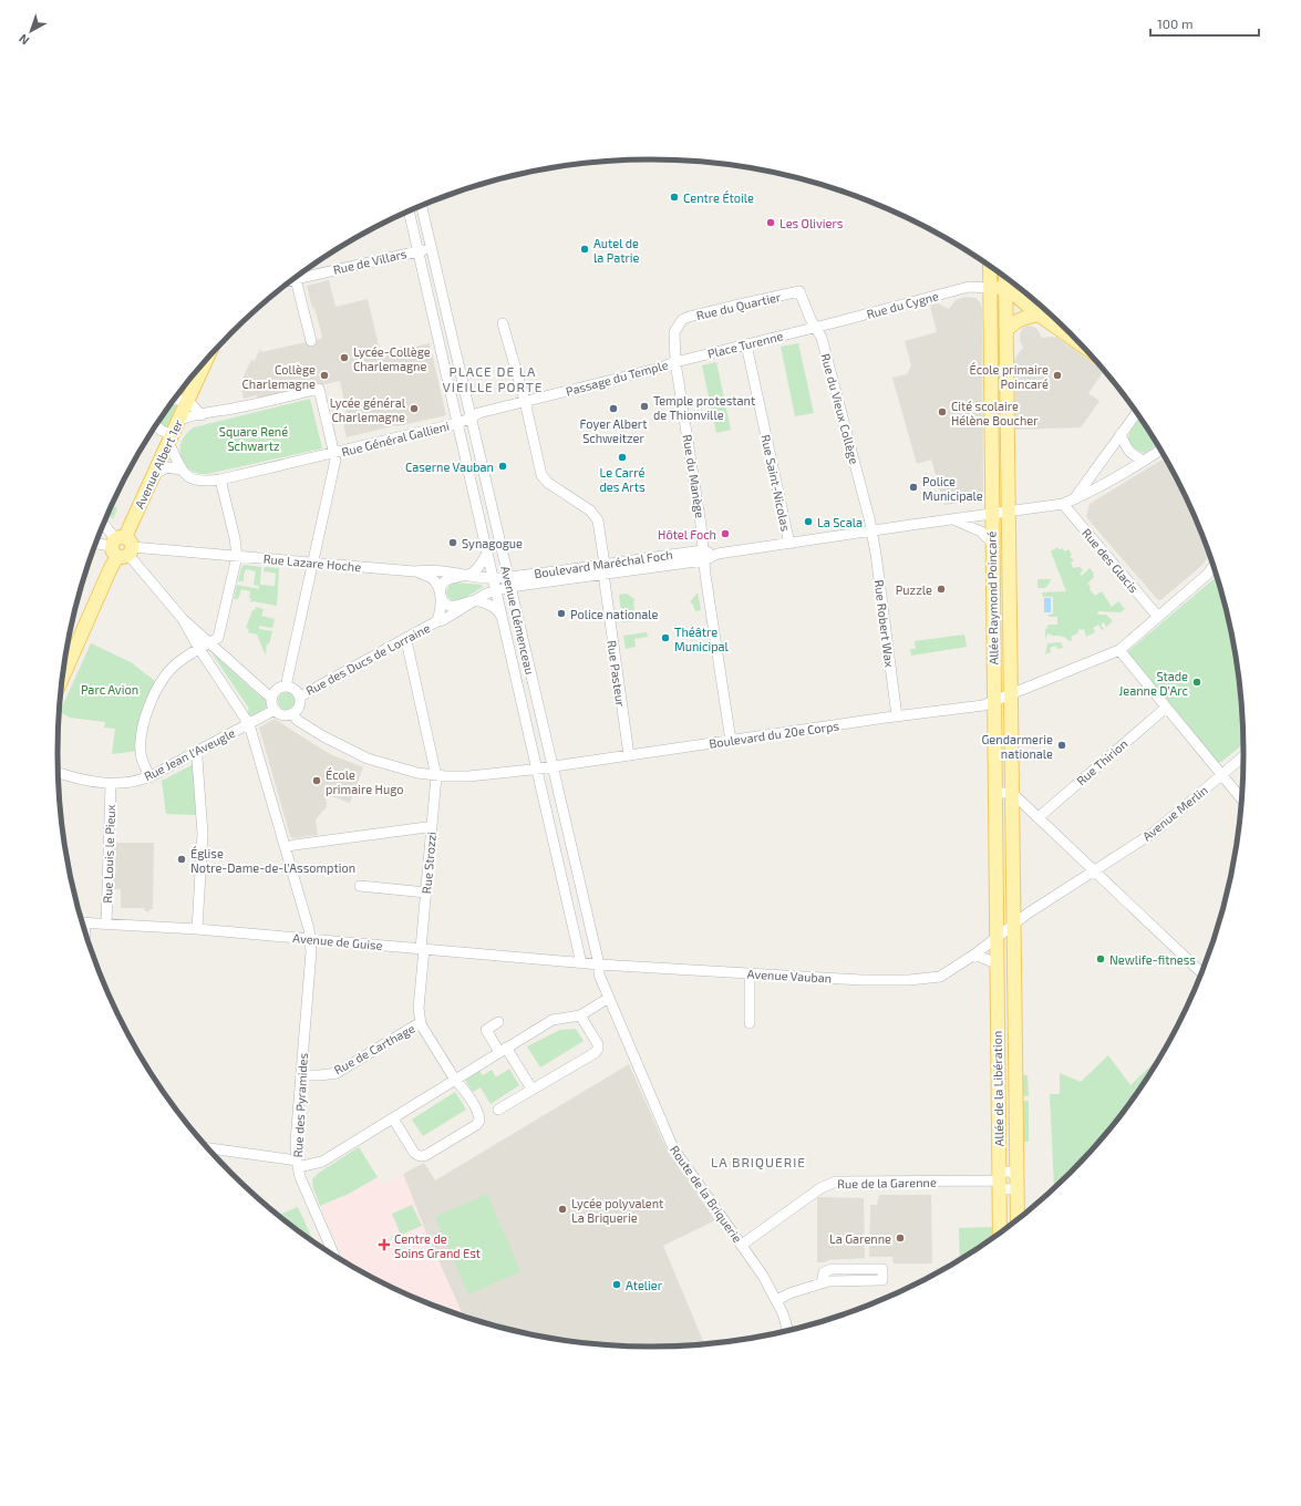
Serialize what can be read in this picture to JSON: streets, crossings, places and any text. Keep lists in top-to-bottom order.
{
  "streets": {
    "main road": ["Avenue Albert 1er", "Allée Raymond Poincaré", "Allée de la Libération"],
    "street": [
      "Rue de Villars",
      "Rue du Cygne",
      "Rue du Quartier",
      "Place Turenne",
      "Passage du Temple",
      "Rue du Vieux Collège",
      "Rue Général Gallieni",
      "Rue du Manège",
      "Rue Saint-Nicolas",
      "Rue des Glacis",
      "Rue Lazare Hoche",
      "Boulevard Maréchal Foch",
      "Avenue Clémenceau",
      "Rue Robert Wax",
      "Rue des Ducs de Lorraine",
      "Rue Pasteur",
      "Boulevard du 20e Corps",
      "Rue Jean l'Aveugle",
      "Rue Thirion",
      "Avenue Merlin",
      "Rue Louis le Pieux",
      "Rue Strozzi",
      "Avenue de Guise",
      "Avenue Vauban",
      "Rue de Carthage",
      "Rue des Pyramides",
      "Rue de la Garenne",
      "Route de la Briquerie"
    ]
  },
  "crossings": [
    ["Rue de Villars", "Avenue Clémenceau"],
    ["Rue du Cygne", "Place Turenne"],
    ["Rue du Cygne", "Rue du Vieux Collège"],
    ["Rue du Cygne", "Allée Raymond Poincaré"],
    ["Rue du Quartier", "Rue du Vieux Collège"],
    ["Rue du Quartier", "Rue du Manège"],
    ["Place Turenne", "Passage du Temple"],
    ["Place Turenne", "Rue du Vieux Collège"],
    ["Place Turenne", "Rue du Manège"],
    ["Place Turenne", "Rue Saint-Nicolas"],
    ["Passage du Temple", "Rue Général Gallieni"],
    ["Passage du Temple", "Rue du Manège"],
    ["Passage du Temple", "Avenue Clémenceau"],
    ["Passage du Temple", "Rue Pasteur"],
    ["Rue du Vieux Collège", "Boulevard Maréchal Foch"],
    ["Rue du Vieux Collège", "Rue Robert Wax"],
    ["Rue Général Gallieni", "Avenue Clémenceau"],
    ["Avenue Albert 1er", "Rue Lazare Hoche"],
    ["Rue du Manège", "Boulevard Maréchal Foch"],
    ["Rue du Manège", "Boulevard du 20e Corps"],
    ["Rue Saint-Nicolas", "Boulevard Maréchal Foch"],
    ["Rue des Glacis", "Boulevard Maréchal Foch"],
    ["Rue des Glacis", "Boulevard du 20e Corps"],
    ["Rue Lazare Hoche", "Boulevard Maréchal Foch"],
    ["Rue Lazare Hoche", "Avenue Clémenceau"],
    ["Boulevard Maréchal Foch", "Allée Raymond Poincaré"],
    ["Boulevard Maréchal Foch", "Avenue Clémenceau"],
    ["Boulevard Maréchal Foch", "Rue Robert Wax"],
    ["Boulevard Maréchal Foch", "Rue des Ducs de Lorraine"],
    ["Boulevard Maréchal Foch", "Rue Pasteur"],
    ["Allée Raymond Poincaré", "Boulevard du 20e Corps"],
    ["Allée Raymond Poincaré", "Avenue Vauban"],
    ["Allée Raymond Poincaré", "Allée de la Libération"],
    ["Avenue Clémenceau", "Rue des Ducs de Lorraine"],
    ["Avenue Clémenceau", "Boulevard du 20e Corps"],
    ["Avenue Clémenceau", "Avenue de Guise"],
    ["Avenue Clémenceau", "Avenue Vauban"],
    ["Avenue Clémenceau", "Route de la Briquerie"],
    ["Rue Robert Wax", "Boulevard du 20e Corps"],
    ["Rue des Ducs de Lorraine", "Boulevard du 20e Corps"],
    ["Rue des Ducs de Lorraine", "Rue Jean l'Aveugle"],
    ["Rue des Ducs de Lorraine", "Rue Strozzi"],
    ["Rue Pasteur", "Boulevard du 20e Corps"],
    ["Boulevard du 20e Corps", "Rue Jean l'Aveugle"],
    ["Boulevard du 20e Corps", "Rue Strozzi"],
    ["Rue Jean l'Aveugle", "Rue Louis le Pieux"],
    ["Rue Jean l'Aveugle", "Rue des Pyramides"],
    ["Avenue Merlin", "Avenue Vauban"],
    ["Rue Louis le Pieux", "Avenue de Guise"],
    ["Rue Strozzi", "Avenue de Guise"],
    ["Rue Strozzi", "Rue de Carthage"],
    ["Avenue de Guise", "Avenue Vauban"],
    ["Avenue de Guise", "Rue des Pyramides"],
    ["Avenue de Guise", "Route de la Briquerie"],
    ["Avenue Vauban", "Allée de la Libération"],
    ["Avenue Vauban", "Route de la Briquerie"],
    ["Rue de Carthage", "Rue des Pyramides"],
    ["Allée de la Libération", "Rue de la Garenne"],
    ["Rue de la Garenne", "Route de la Briquerie"]
  ],
  "districts": ["PLACE DE LA VIEILLE PORTE", "LA BRIQUERIE"],
  "parks": ["Square René Schwartz", "Parc Avion"],
  "places": {
    "other": [
      "Centre Étoile",
      "Les Oliviers",
      "Autel de la Patrie",
      "Lycée-Collège Charlemagne",
      "Collège Charlemagne",
      "École primaire Poincaré",
      "Temple protestant de Thionville",
      "Lycée général Charlemagne",
      "Foyer Albert Schweitzer",
      "Cité scolaire Hélène Boucher",
      "Le Carré des Arts",
      "Caserne Vauban",
      "Police Municipale",
      "La Scala",
      "Hôtel Foch",
      "Synagogue",
      "Puzzle",
      "Police nationale",
      "Théâtre Municipal",
      "Stade Jeanne D'Arc",
      "Gendarmerie nationale",
      "École primaire Hugo",
      "Église Notre-Dame-de-l'Assomption",
      "Newlife-fitness",
      "Lycée polyvalent La Briquerie",
      "La Garenne",
      "Atelier"
    ],
    "health": ["Centre de Soins Grand Est"]
  },
  "scale_bar": "100 m",
  "north": "bottom left"
}
